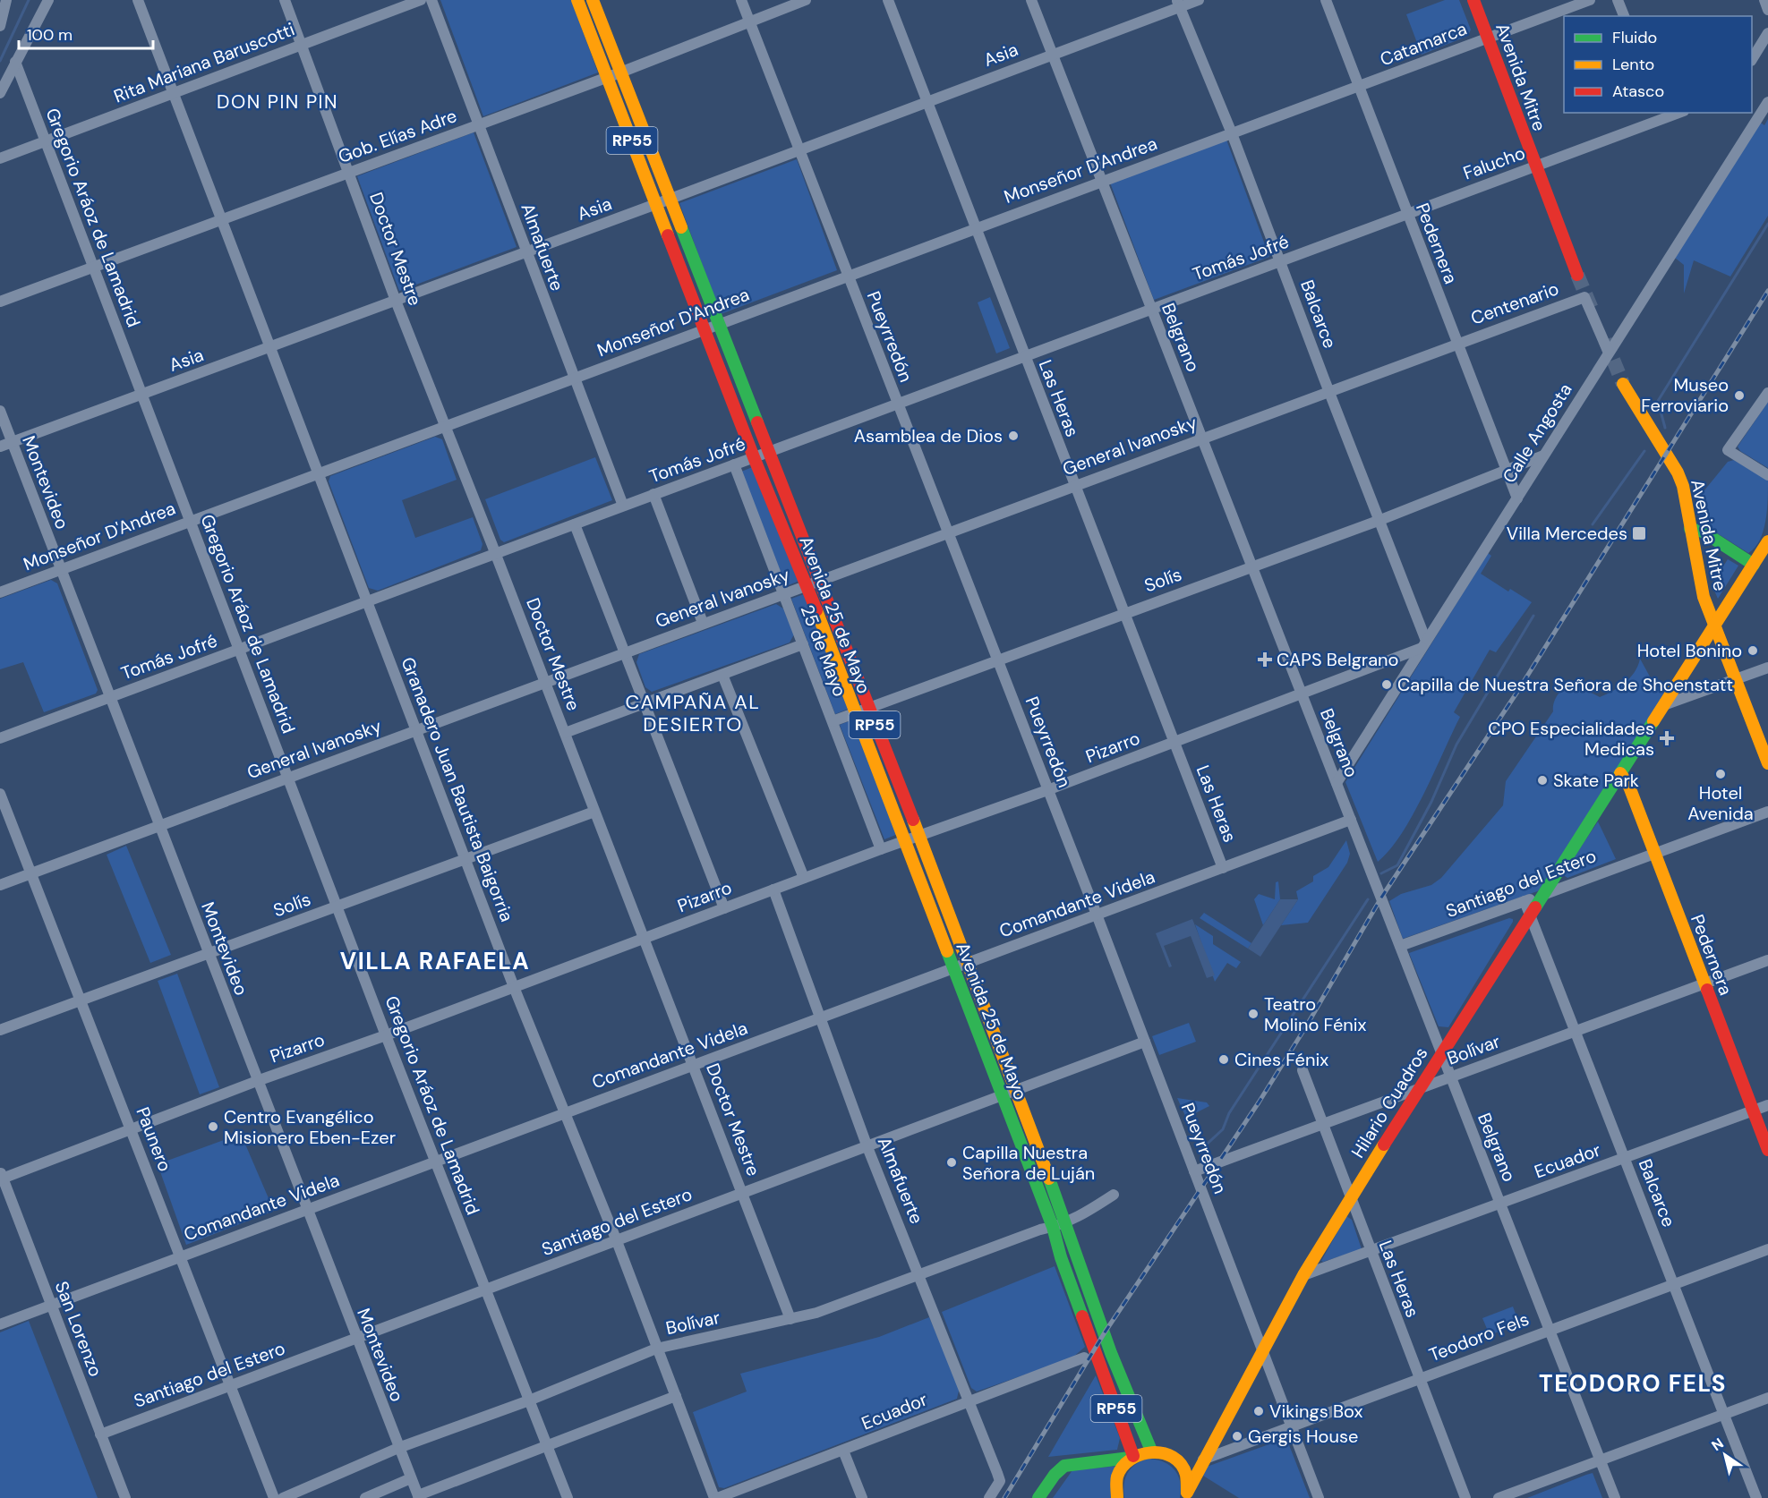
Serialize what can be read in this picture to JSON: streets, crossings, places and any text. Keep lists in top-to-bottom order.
{
  "streets": {
    "main road": [
      "Avenida Mitre",
      "RP55",
      "Pedernera",
      "Avenida 25 de Mayo",
      "Hilario Cuadros"
    ],
    "street": [
      "Catamarca",
      "Asia",
      "Rita Mariana Baruscotti",
      "Gob. Elías Adre",
      "Falucho",
      "Monseñor D'Andrea",
      "Gregorio Aráoz de Lamadrid",
      "Almafuerte",
      "Doctor Mestre",
      "Tomás Jofré",
      "Centenario",
      "Balcarce",
      "Pueyrredón",
      "Belgrano",
      "Las Heras",
      "Calle Angosta",
      "General Ivanosky",
      "Montevideo",
      "Solís",
      "25 de Mayo",
      "Pizarro",
      "Granadero Juan Bautista Baigorria",
      "Santiago del Estero",
      "Comandante Videla",
      "Bolívar",
      "Paunero",
      "Ecuador",
      "San Lorenzo",
      "Teodoro Fels"
    ]
  },
  "crossings": [
    ["Catamarca", "Avenida Mitre"],
    ["Catamarca", "Monseñor D'Andrea"],
    ["Catamarca", "Pedernera"],
    ["Asia", "Gregorio Aráoz de Lamadrid"],
    ["Asia", "Almafuerte"],
    ["Asia", "Doctor Mestre"],
    ["Asia", "Balcarce"],
    ["Asia", "Pueyrredón"],
    ["Asia", "Belgrano"],
    ["Asia", "Las Heras"],
    ["Asia", "Montevideo"],
    ["Asia", "Avenida 25 de Mayo"],
    ["Asia", "Granadero Juan Bautista Baigorria"],
    ["Rita Mariana Baruscotti", "Gregorio Aráoz de Lamadrid"],
    ["Rita Mariana Baruscotti", "Doctor Mestre"],
    ["Avenida Mitre", "Falucho"],
    ["Avenida Mitre", "Hilario Cuadros"],
    ["Gob. Elías Adre", "Gregorio Aráoz de Lamadrid"],
    ["Gob. Elías Adre", "Almafuerte"],
    ["Gob. Elías Adre", "Doctor Mestre"],
    ["Gob. Elías Adre", "Pueyrredón"],
    ["Gob. Elías Adre", "Avenida 25 de Mayo"],
    ["Falucho", "Pedernera"],
    ["Falucho", "Tomás Jofré"],
    ["Monseñor D'Andrea", "Gregorio Aráoz de Lamadrid"],
    ["Monseñor D'Andrea", "Pedernera"],
    ["Monseñor D'Andrea", "Almafuerte"],
    ["Monseñor D'Andrea", "Doctor Mestre"],
    ["Monseñor D'Andrea", "Balcarce"],
    ["Monseñor D'Andrea", "Pueyrredón"],
    ["Monseñor D'Andrea", "Belgrano"],
    ["Monseñor D'Andrea", "Las Heras"],
    ["Monseñor D'Andrea", "Montevideo"],
    ["Monseñor D'Andrea", "Avenida 25 de Mayo"],
    ["Monseñor D'Andrea", "Granadero Juan Bautista Baigorria"],
    ["Gregorio Aráoz de Lamadrid", "Tomás Jofré"],
    ["Gregorio Aráoz de Lamadrid", "General Ivanosky"],
    ["Gregorio Aráoz de Lamadrid", "Solís"],
    ["Gregorio Aráoz de Lamadrid", "Pizarro"],
    ["Gregorio Aráoz de Lamadrid", "Santiago del Estero"],
    ["Gregorio Aráoz de Lamadrid", "Comandante Videla"],
    ["Gregorio Aráoz de Lamadrid", "Bolívar"],
    ["Pedernera", "Tomás Jofré"],
    ["Pedernera", "Centenario"],
    ["Pedernera", "Calle Angosta"],
    ["Pedernera", "General Ivanosky"],
    ["Pedernera", "Solís"],
    ["Pedernera", "Santiago del Estero"],
    ["Pedernera", "Bolívar"],
    ["Pedernera", "Hilario Cuadros"],
    ["Pedernera", "Ecuador"],
    ["Almafuerte", "Tomás Jofré"],
    ["Almafuerte", "Pizarro"],
    ["Almafuerte", "Santiago del Estero"],
    ["Almafuerte", "Comandante Videla"],
    ["Almafuerte", "Bolívar"],
    ["Almafuerte", "Ecuador"],
    ["Doctor Mestre", "Tomás Jofré"],
    ["Doctor Mestre", "General Ivanosky"],
    ["Doctor Mestre", "Solís"],
    ["Doctor Mestre", "Pizarro"],
    ["Doctor Mestre", "Santiago del Estero"],
    ["Doctor Mestre", "Comandante Videla"],
    ["Doctor Mestre", "Bolívar"],
    ["Tomás Jofré", "Balcarce"],
    ["Tomás Jofré", "Pueyrredón"],
    ["Tomás Jofré", "Belgrano"],
    ["Tomás Jofré", "Las Heras"],
    ["Tomás Jofré", "Montevideo"],
    ["Tomás Jofré", "Avenida 25 de Mayo"],
    ["Tomás Jofré", "25 de Mayo"],
    ["Tomás Jofré", "Granadero Juan Bautista Baigorria"],
    ["Centenario", "Calle Angosta"],
    ["Centenario", "General Ivanosky"],
    ["Balcarce", "Calle Angosta"],
    ["Balcarce", "General Ivanosky"],
    ["Balcarce", "Solís"],
    ["Balcarce", "Pizarro"],
    ["Balcarce", "Santiago del Estero"],
    ["Balcarce", "Bolívar"],
    ["Balcarce", "Hilario Cuadros"],
    ["Balcarce", "Ecuador"],
    ["Balcarce", "Teodoro Fels"],
    ["Pueyrredón", "General Ivanosky"],
    ["Pueyrredón", "Solís"],
    ["Pueyrredón", "Pizarro"],
    ["Pueyrredón", "Santiago del Estero"],
    ["Pueyrredón", "Comandante Videla"],
    ["Pueyrredón", "Bolívar"],
    ["Pueyrredón", "Hilario Cuadros"],
    ["Pueyrredón", "Teodoro Fels"],
    ["Belgrano", "Calle Angosta"],
    ["Belgrano", "General Ivanosky"],
    ["Belgrano", "Solís"],
    ["Belgrano", "Pizarro"],
    ["Belgrano", "Santiago del Estero"],
    ["Belgrano", "Comandante Videla"],
    ["Belgrano", "Bolívar"],
    ["Belgrano", "Hilario Cuadros"],
    ["Belgrano", "Ecuador"],
    ["Belgrano", "Teodoro Fels"],
    ["Las Heras", "General Ivanosky"],
    ["Las Heras", "Solís"],
    ["Las Heras", "Pizarro"],
    ["Las Heras", "Comandante Videla"],
    ["Las Heras", "Bolívar"],
    ["Las Heras", "Hilario Cuadros"],
    ["Las Heras", "Ecuador"],
    ["Las Heras", "Teodoro Fels"],
    ["Calle Angosta", "Solís"],
    ["Calle Angosta", "Pizarro"],
    ["General Ivanosky", "Montevideo"],
    ["General Ivanosky", "Avenida 25 de Mayo"],
    ["General Ivanosky", "25 de Mayo"],
    ["General Ivanosky", "Granadero Juan Bautista Baigorria"],
    ["General Ivanosky", "Paunero"],
    ["Montevideo", "Solís"],
    ["Montevideo", "Pizarro"],
    ["Montevideo", "Santiago del Estero"],
    ["Montevideo", "Comandante Videla"],
    ["Montevideo", "Bolívar"],
    ["Solís", "Avenida 25 de Mayo"],
    ["Solís", "25 de Mayo"],
    ["Solís", "Granadero Juan Bautista Baigorria"],
    ["Solís", "Paunero"],
    ["Avenida 25 de Mayo", "Pizarro"],
    ["Avenida 25 de Mayo", "Santiago del Estero"],
    ["Avenida 25 de Mayo", "Comandante Videla"],
    ["Avenida 25 de Mayo", "Bolívar"],
    ["25 de Mayo", "Pizarro"],
    ["Pizarro", "Granadero Juan Bautista Baigorria"],
    ["Pizarro", "Paunero"],
    ["Pizarro", "San Lorenzo"],
    ["Granadero Juan Bautista Baigorria", "Santiago del Estero"],
    ["Granadero Juan Bautista Baigorria", "Comandante Videla"],
    ["Granadero Juan Bautista Baigorria", "Bolívar"],
    ["Granadero Juan Bautista Baigorria", "Ecuador"],
    ["Santiago del Estero", "Hilario Cuadros"],
    ["Santiago del Estero", "Paunero"],
    ["Santiago del Estero", "San Lorenzo"],
    ["Comandante Videla", "Paunero"],
    ["Comandante Videla", "San Lorenzo"],
    ["Bolívar", "Hilario Cuadros"],
    ["Hilario Cuadros", "Ecuador"],
    ["Hilario Cuadros", "Teodoro Fels"]
  ],
  "districts": [
    "DON PIN PIN",
    "CAMPAÑA AL DESIERTO",
    "VILLA RAFAELA",
    "TEODORO FELS"
  ],
  "places": {
    "other": [
      "Museo Ferroviario",
      "Asamblea de Dios",
      "Hotel Bonino",
      "Capilla de Nuestra Señora de Shoenstatt",
      "Hotel Avenida",
      "Skate Park",
      "Teatro Molino Fénix",
      "Cines Fénix",
      "Centro Evangélico Misionero Eben-Ezer",
      "Capilla Nuestra Señora de Luján",
      "Vikings Box",
      "Gergis House"
    ],
    "transit": ["Villa Mercedes"],
    "health": ["CAPS Belgrano", "CPO Especialidades Medicas"]
  },
  "legend": ["Fluido", "Lento", "Atasco"],
  "scale_bar": "100 m",
  "north": "top left"
}
